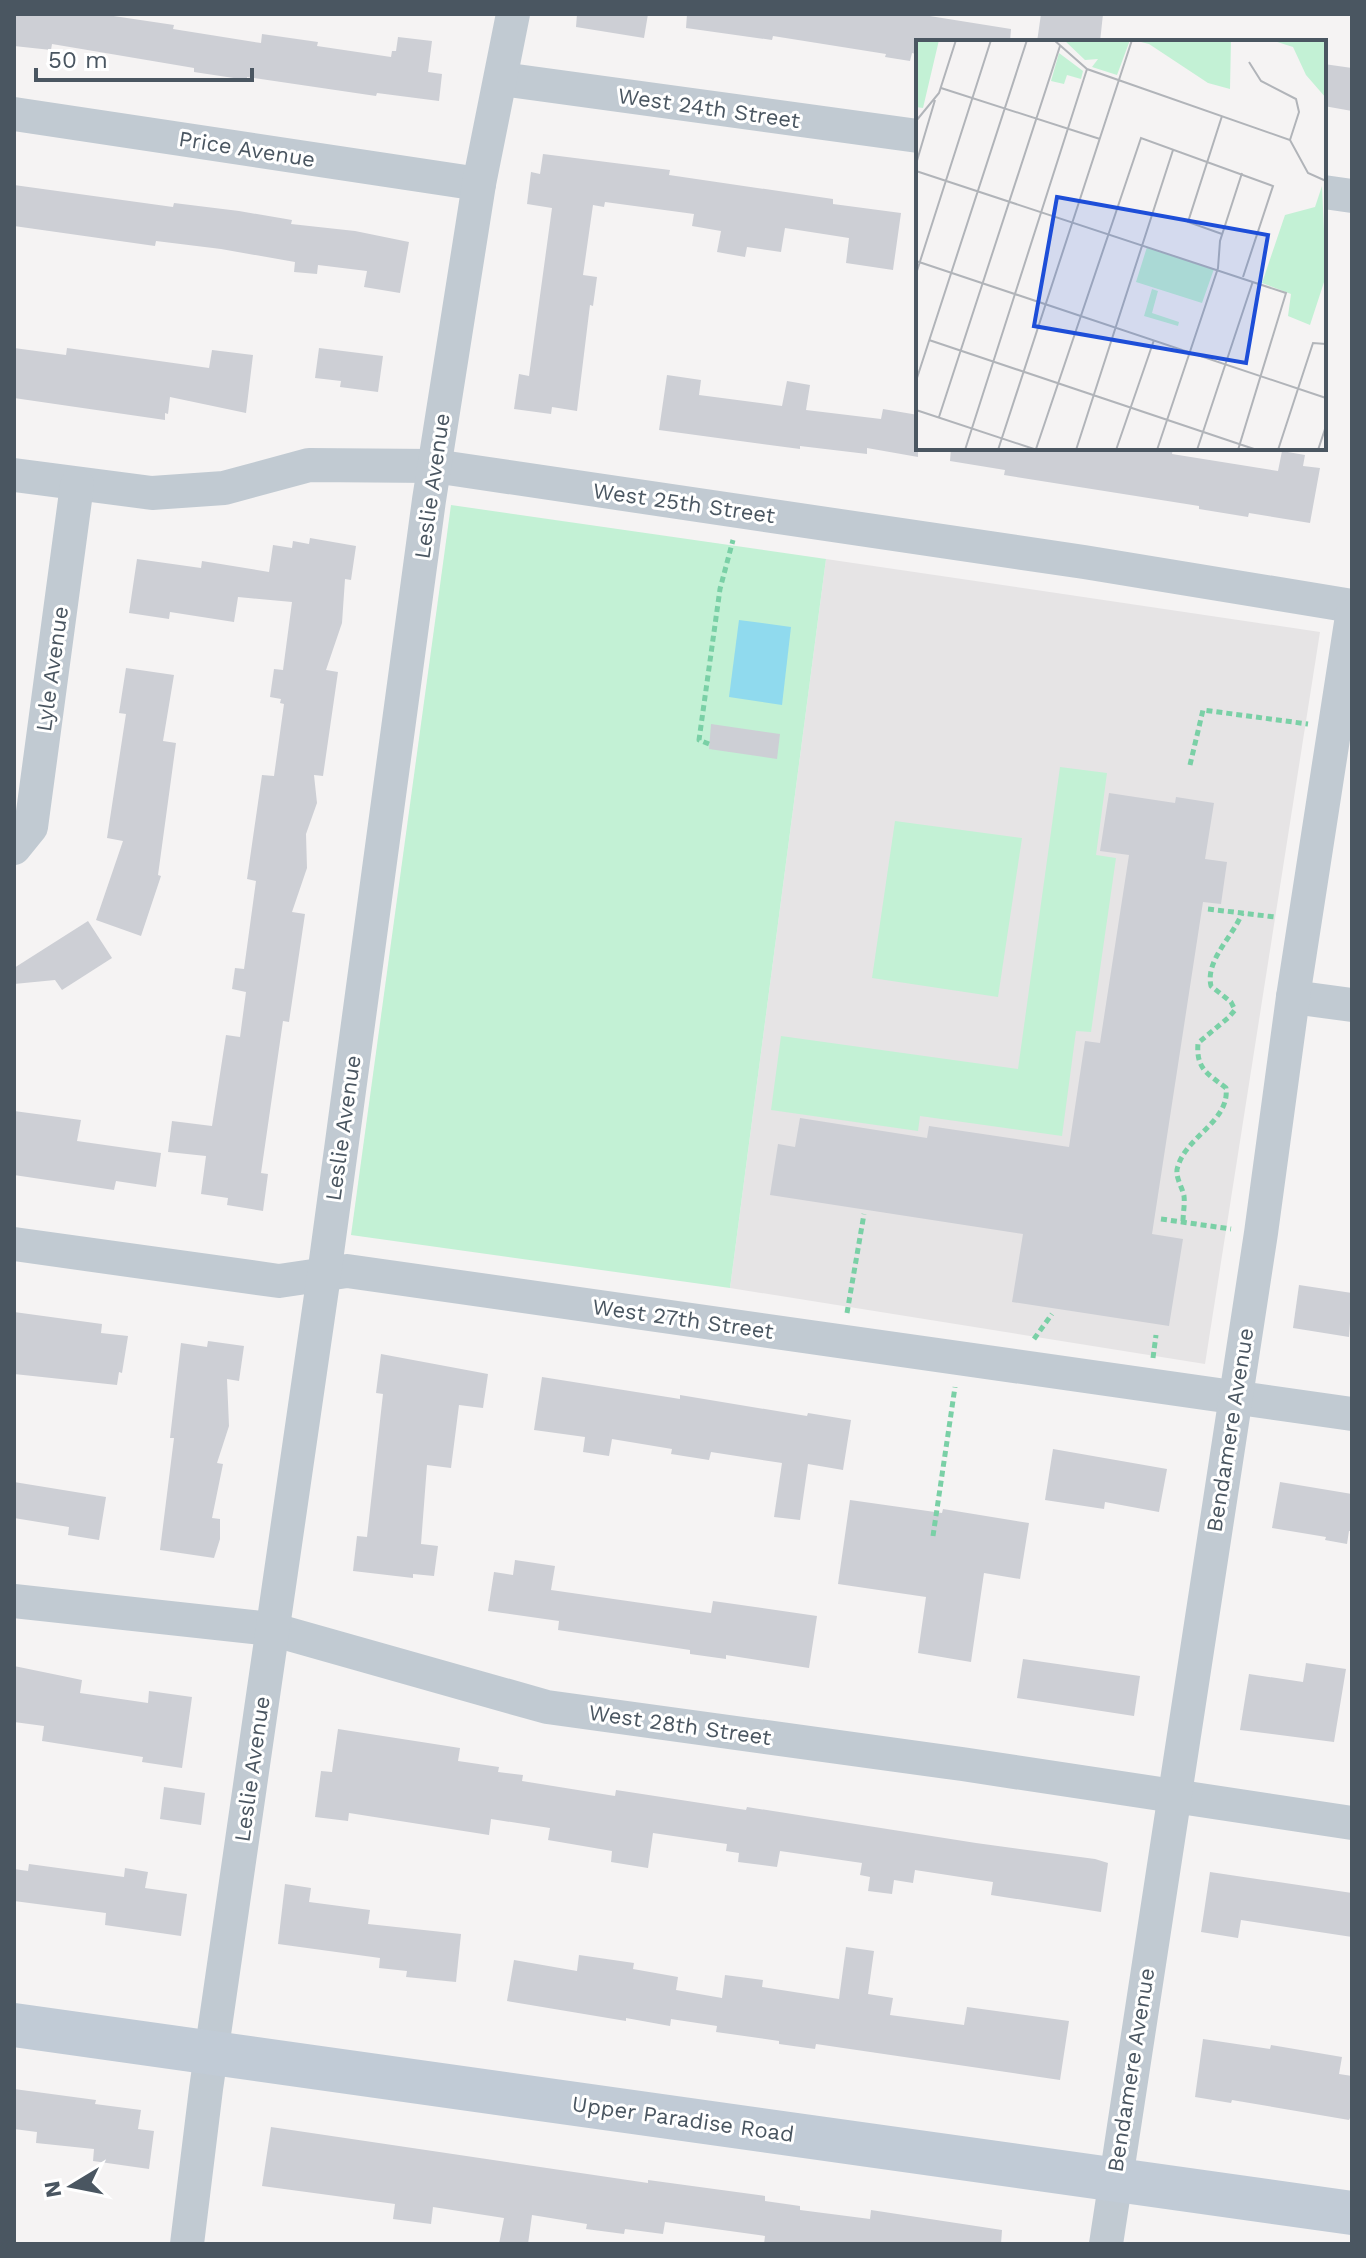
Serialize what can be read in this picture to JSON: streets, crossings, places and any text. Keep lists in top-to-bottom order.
{
  "streets": {
    "street": [
      "West 24th Street",
      "Price Avenue",
      "Leslie Avenue",
      "West 25th Street",
      "Lyle Avenue",
      "West 27th Street",
      "Bendamere Avenue",
      "West 28th Street",
      "Upper Paradise Road"
    ]
  },
  "crossings": [
    ["West 24th Street", "Leslie Avenue"],
    ["Price Avenue", "Leslie Avenue"],
    ["Leslie Avenue", "West 25th Street"],
    ["Leslie Avenue", "West 27th Street"],
    ["Leslie Avenue", "West 28th Street"],
    ["Leslie Avenue", "Upper Paradise Road"],
    ["West 25th Street", "Lyle Avenue"],
    ["West 27th Street", "Bendamere Avenue"],
    ["Bendamere Avenue", "West 28th Street"],
    ["Bendamere Avenue", "Upper Paradise Road"]
  ],
  "scale_bar": "50 m",
  "north": "left"
}
